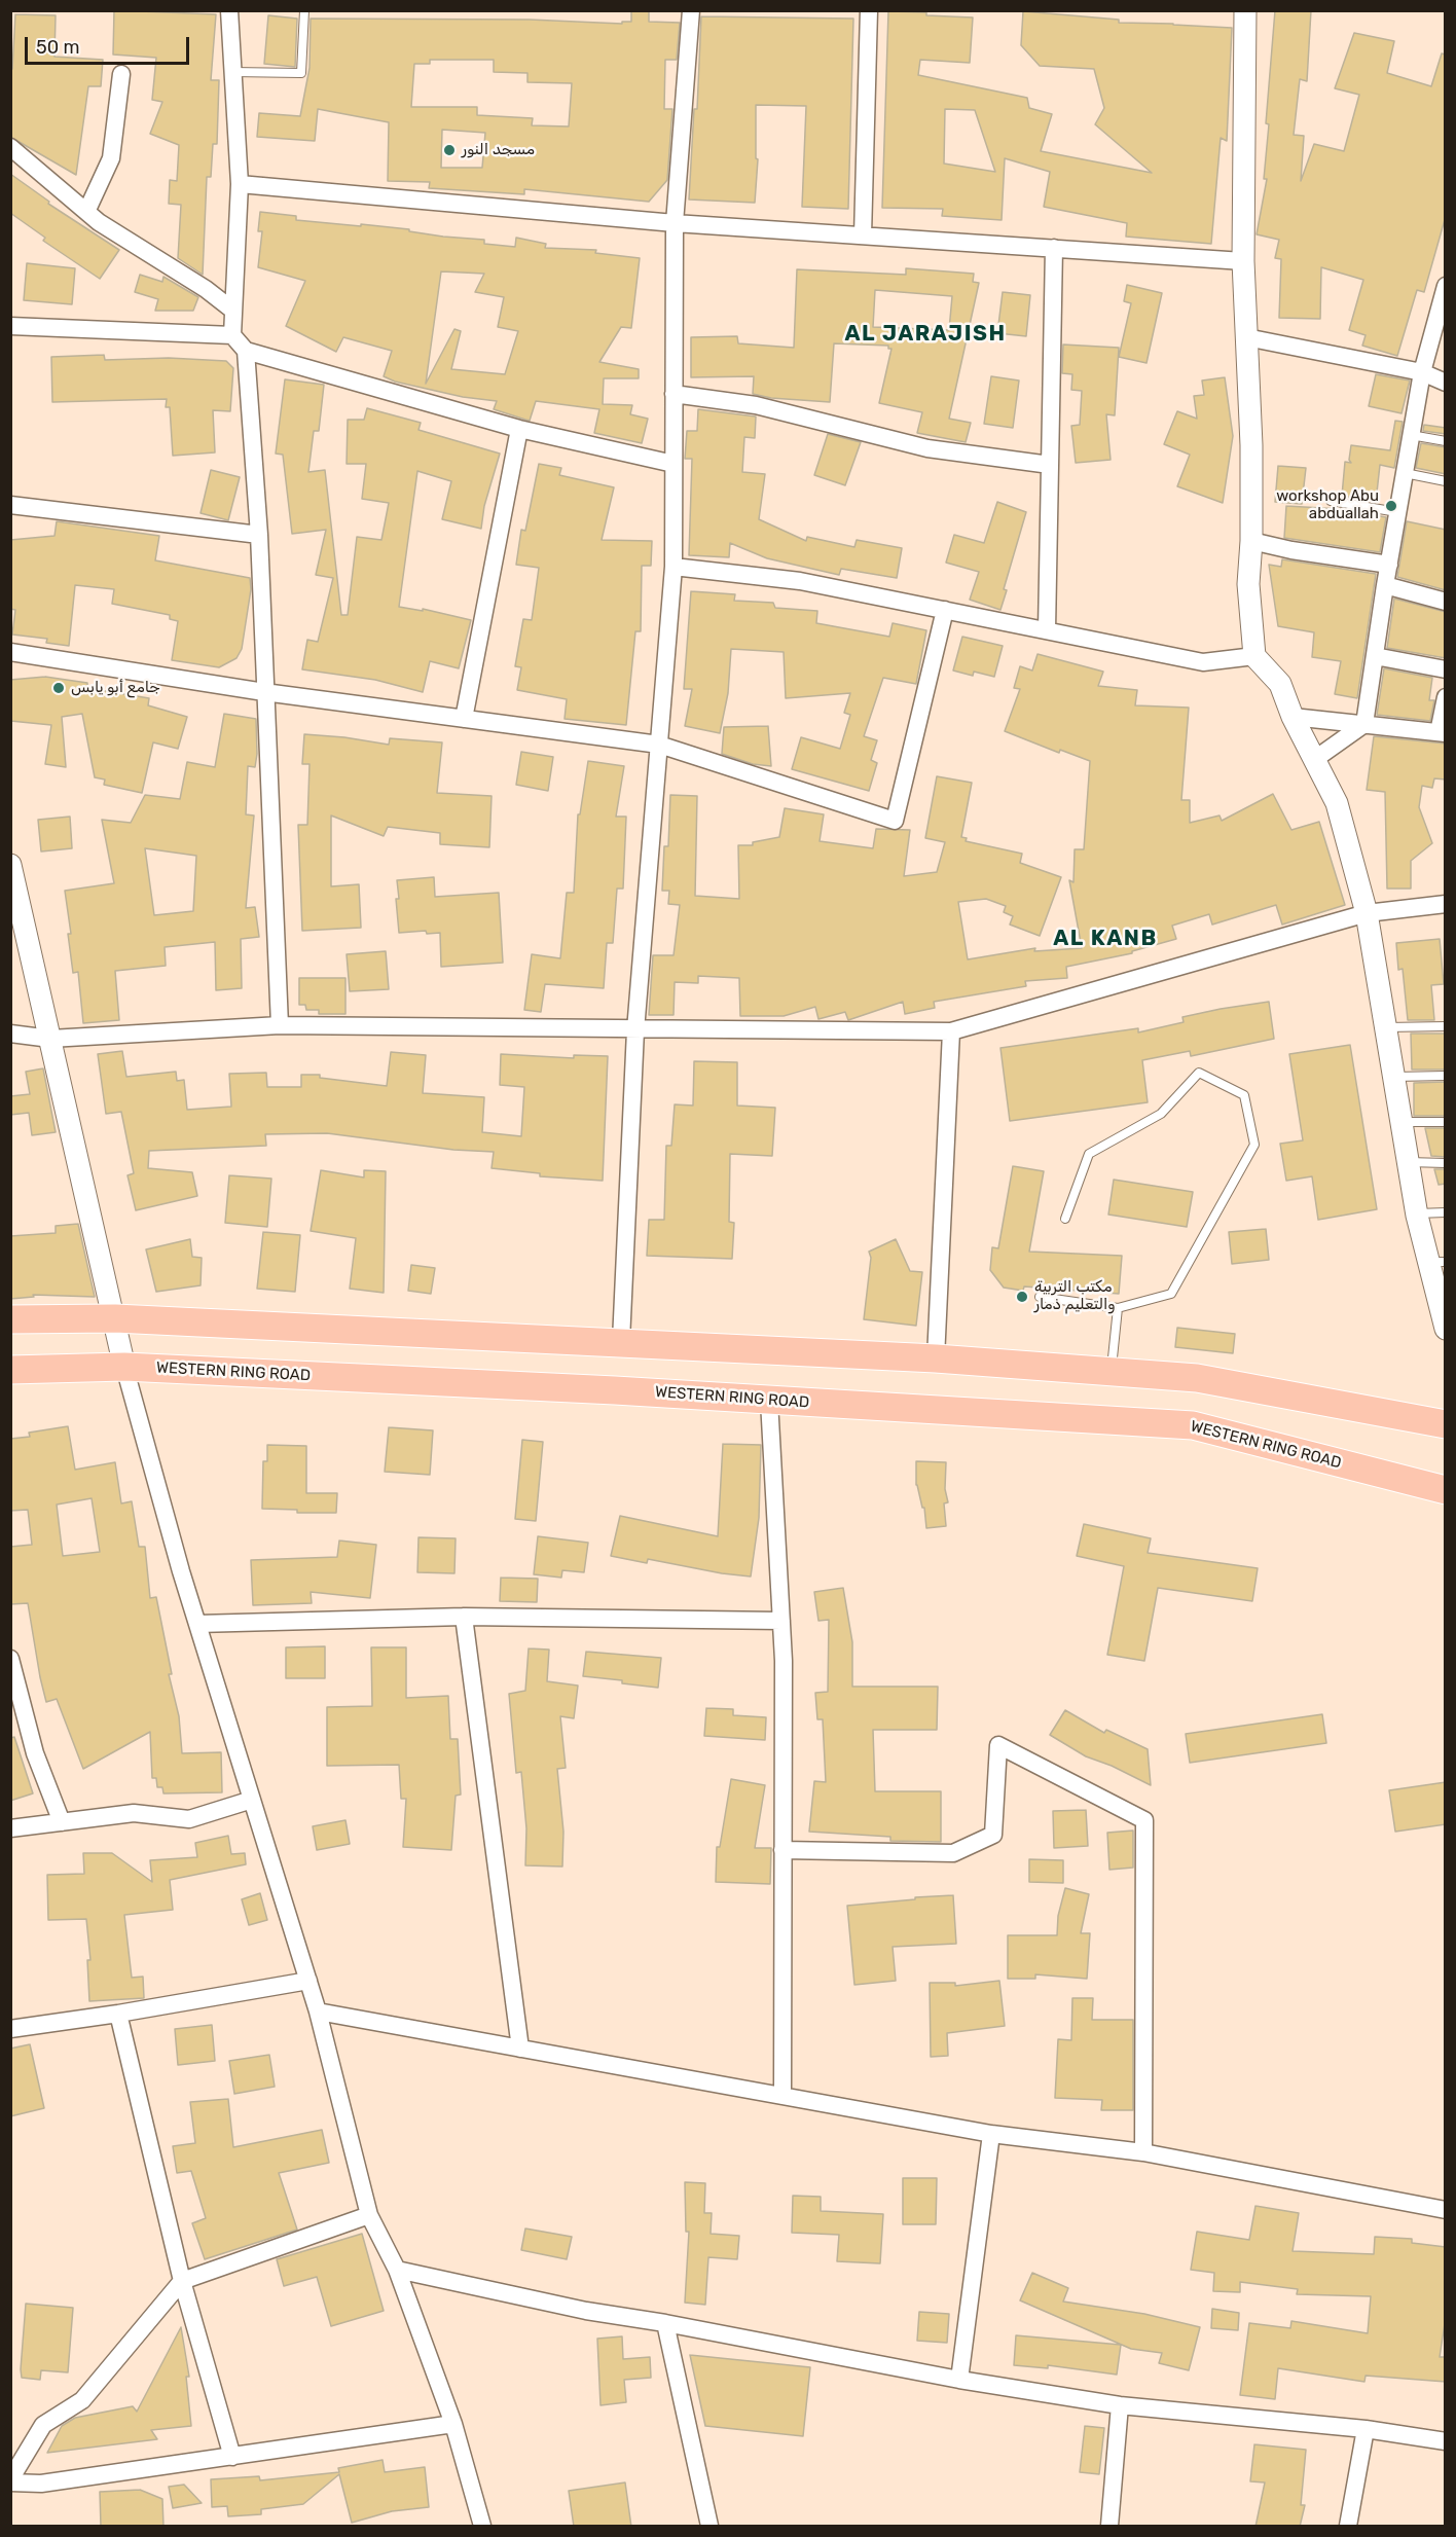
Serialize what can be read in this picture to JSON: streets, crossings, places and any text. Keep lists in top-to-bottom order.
{
  "streets": {
    "main road": ["WESTERN RING ROAD"]
  },
  "districts": ["AL JARAJISH", "AL KANB"],
  "places": [
    "مسجد النور",
    "workshop Abu abduallah",
    "جامع أبو يابس",
    "مكتب التربية والتعليم ذمار"
  ],
  "scale_bar": "50 m"
}
